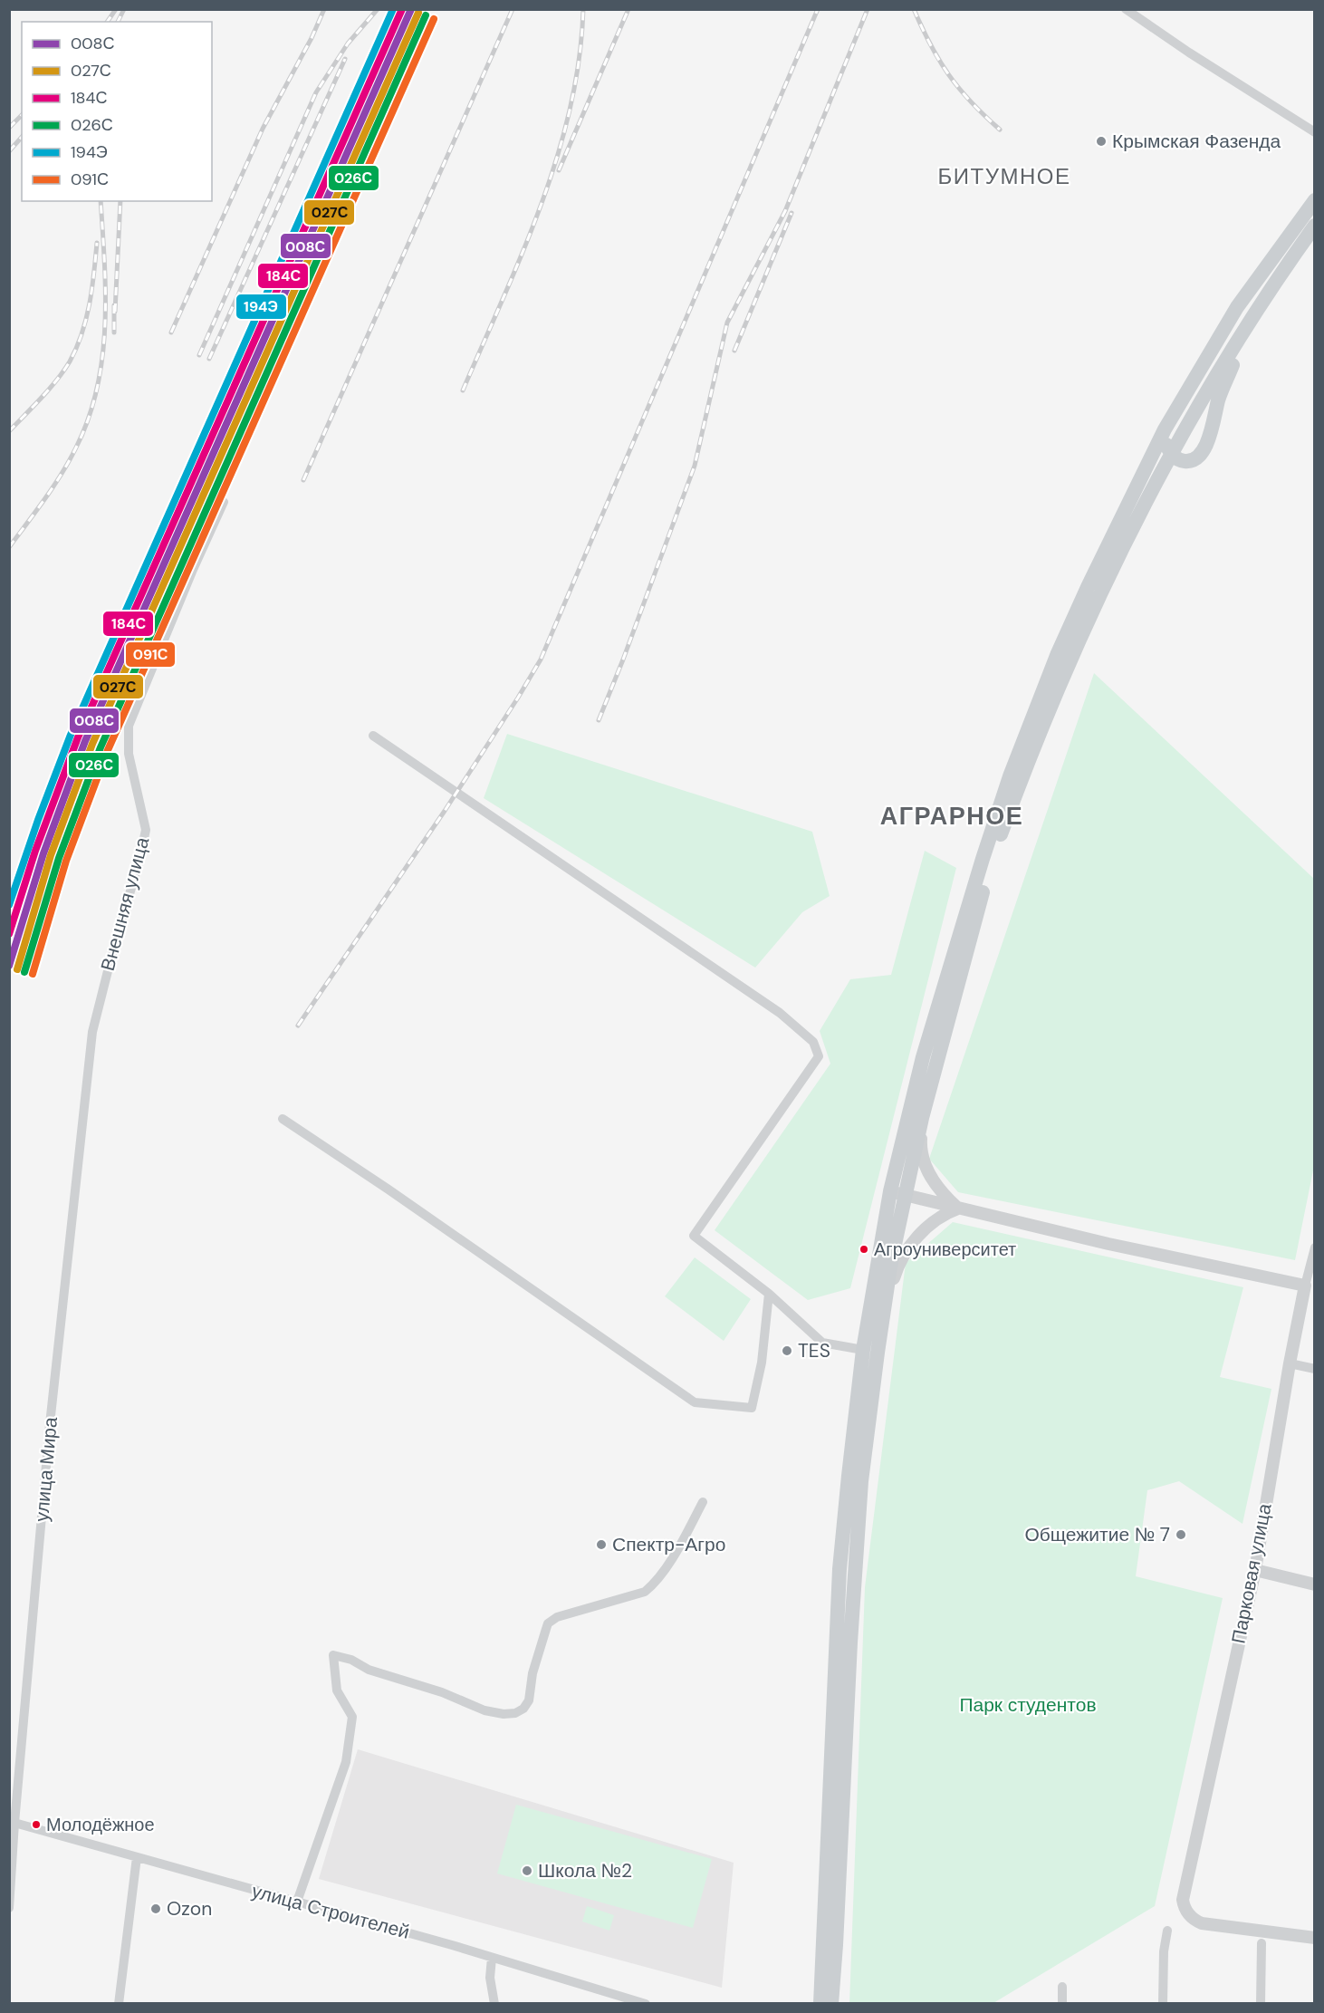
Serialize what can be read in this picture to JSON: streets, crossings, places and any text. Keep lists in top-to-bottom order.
{
  "streets": {
    "street": [
      "Внешняя улица",
      "улица Мира",
      "Парковая улица",
      "улица Строителей"
    ]
  },
  "crossings": [
    ["Внешняя улица", "улица Мира"],
    ["улица Мира", "улица Строителей"]
  ],
  "districts": ["БИТУМНОЕ", "АГРАРНОЕ"],
  "parks": ["Парк студентов"],
  "places": [
    "Крымская Фазенда",
    "Агроуниверситет",
    "TES",
    "Общежитие № 7",
    "Спектр-Агро",
    "Молодёжное",
    "Школа №2",
    "Ozon"
  ],
  "lines": [
    "transit line 008С",
    "transit line 184С",
    "transit line 194Э",
    "transit line 027С",
    "transit line 026С",
    "transit line 091С"
  ],
  "legend": [
    "008С",
    "027С",
    "184С",
    "026С",
    "194Э",
    "091С"
  ]
}
